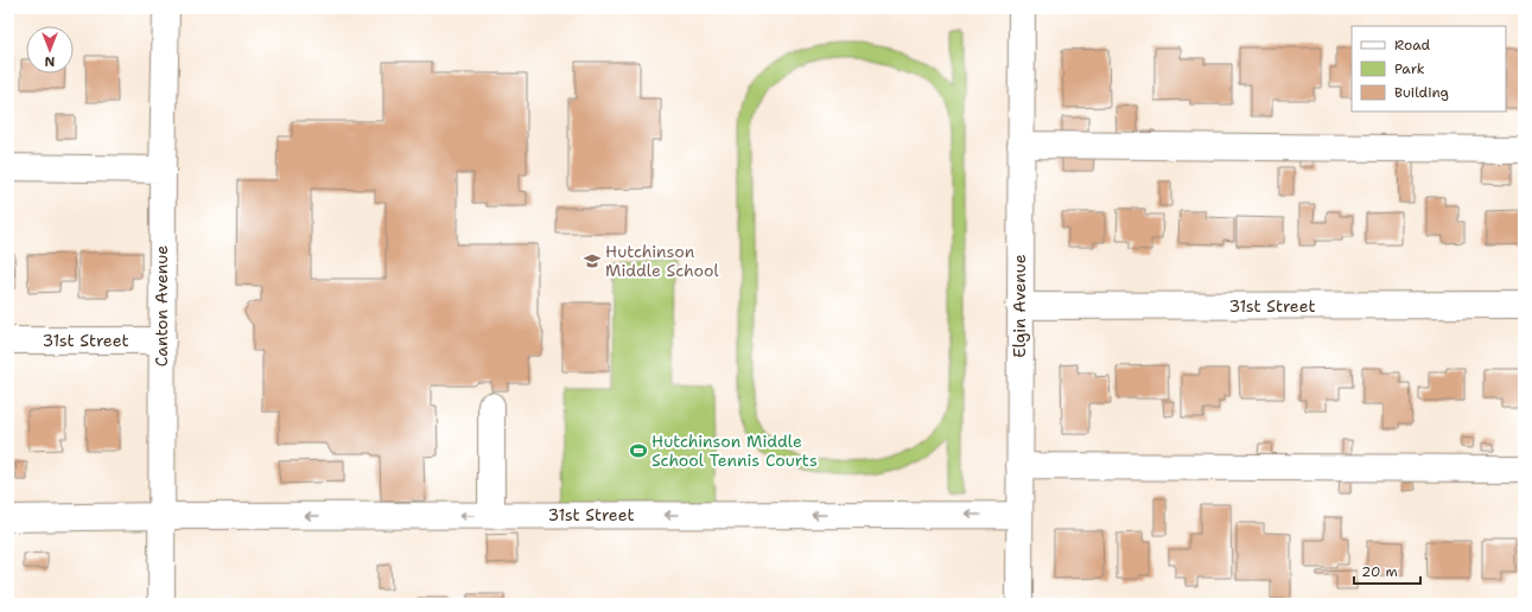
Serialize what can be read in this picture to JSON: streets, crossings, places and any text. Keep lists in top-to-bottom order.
{
  "streets": {
    "street": ["Canton Avenue", "Elgin Avenue", "31st Street"]
  },
  "crossings": [
    ["Canton Avenue", "31st Street"],
    ["Elgin Avenue", "31st Street"]
  ],
  "one_way": ["31st Street"],
  "places": {
    "school or university": ["Hutchinson Middle School"],
    "sports": ["Hutchinson Middle School Tennis Courts"]
  },
  "legend": ["Road", "Park", "Building"],
  "scale_bar": "20 m",
  "north": "bottom"
}
